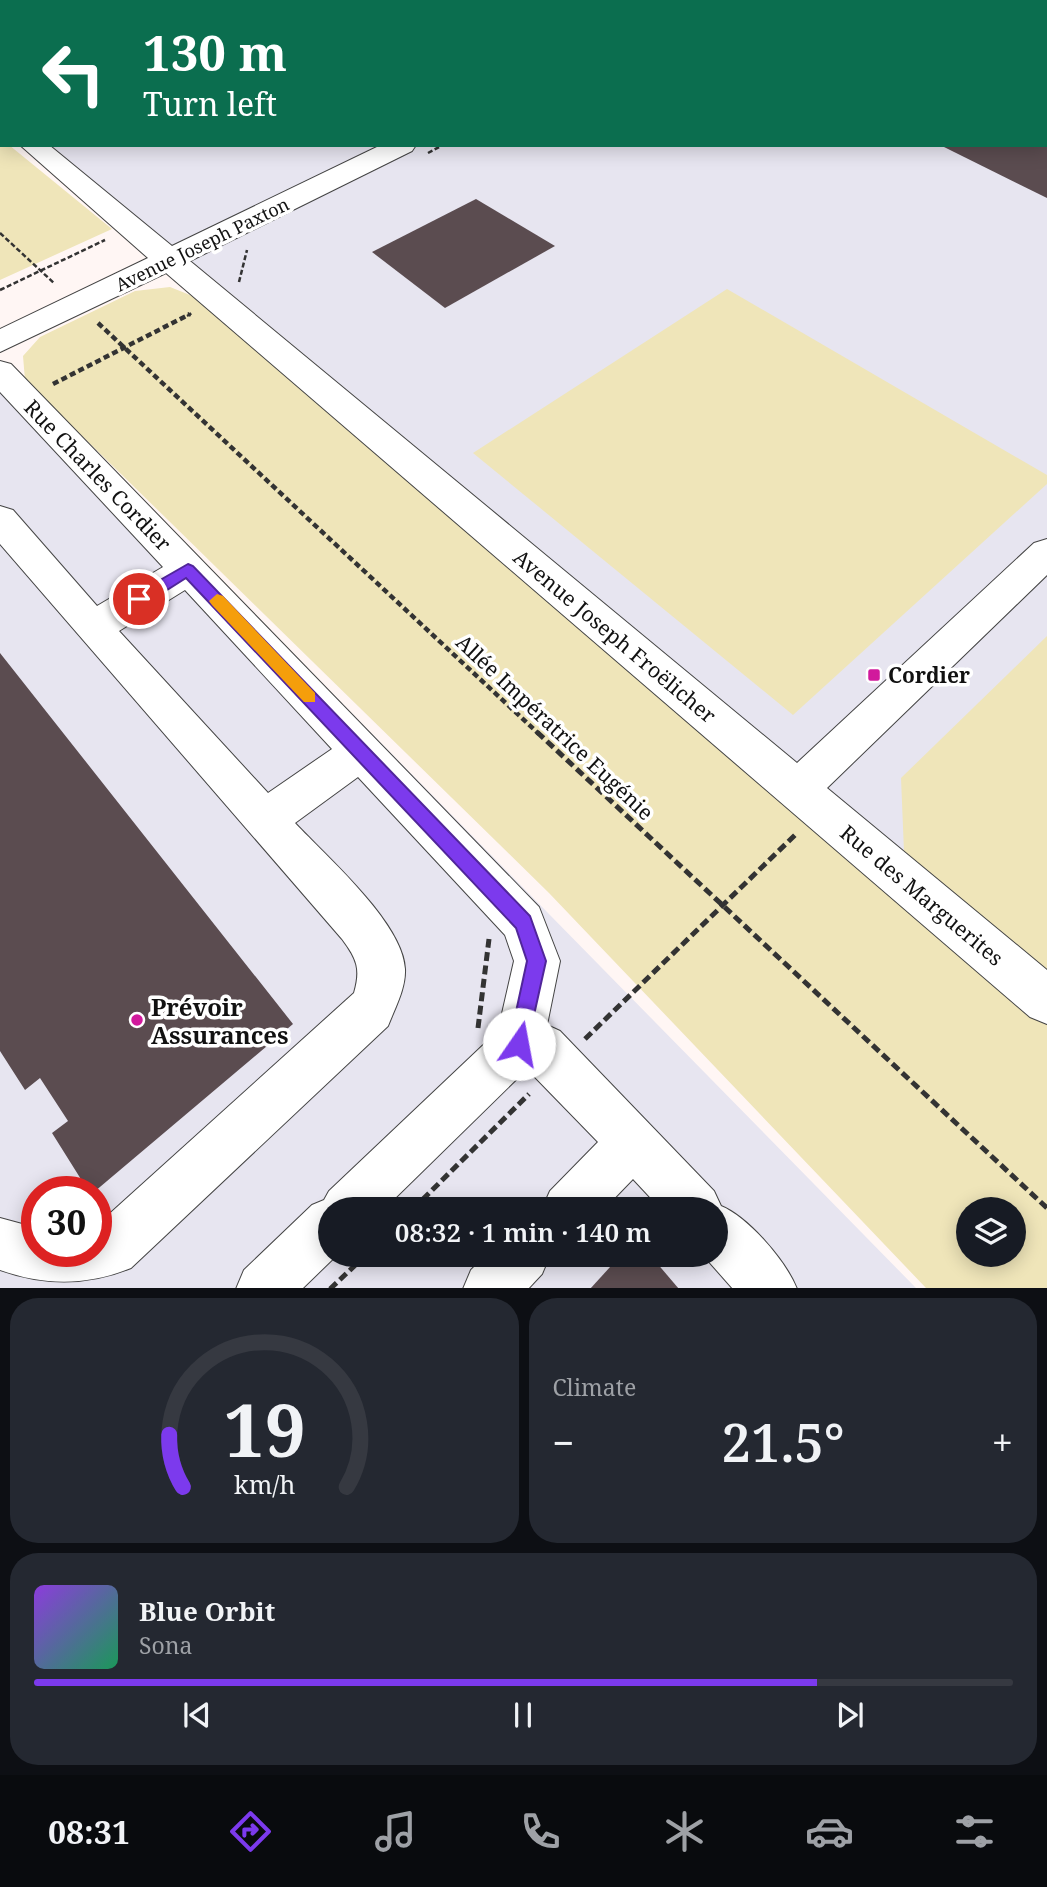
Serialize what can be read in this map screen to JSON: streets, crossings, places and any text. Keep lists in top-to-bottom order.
{
  "streets": {
    "street": [
      "Avenue Joseph Paxton",
      "Rue Charles Cordier",
      "Avenue Joseph Froëlicher",
      "Rue des Marguerites"
    ],
    "path": ["Allée Impératrice Eugénie"]
  },
  "crossings": [
    ["Avenue Joseph Paxton", "Avenue Joseph Froëlicher"],
    ["Avenue Joseph Paxton", "Allée Impératrice Eugénie"],
    ["Avenue Joseph Froëlicher", "Rue des Marguerites"]
  ],
  "places": {
    "transit": ["Cordier"],
    "other": ["Prévoir Assurances"]
  },
  "page": {
    "turn": ["130 m", "Turn left"],
    "limit": "30",
    "trip": "08:32 · 1 min · 140 m",
    "tile": "Climate",
    "heat": ["−", "21.5°", "+"],
    "song": ["Blue Orbit", "Sona"],
    "tabs": "08:31",
    "gauge": ["19", "km/h"]
  }
}
